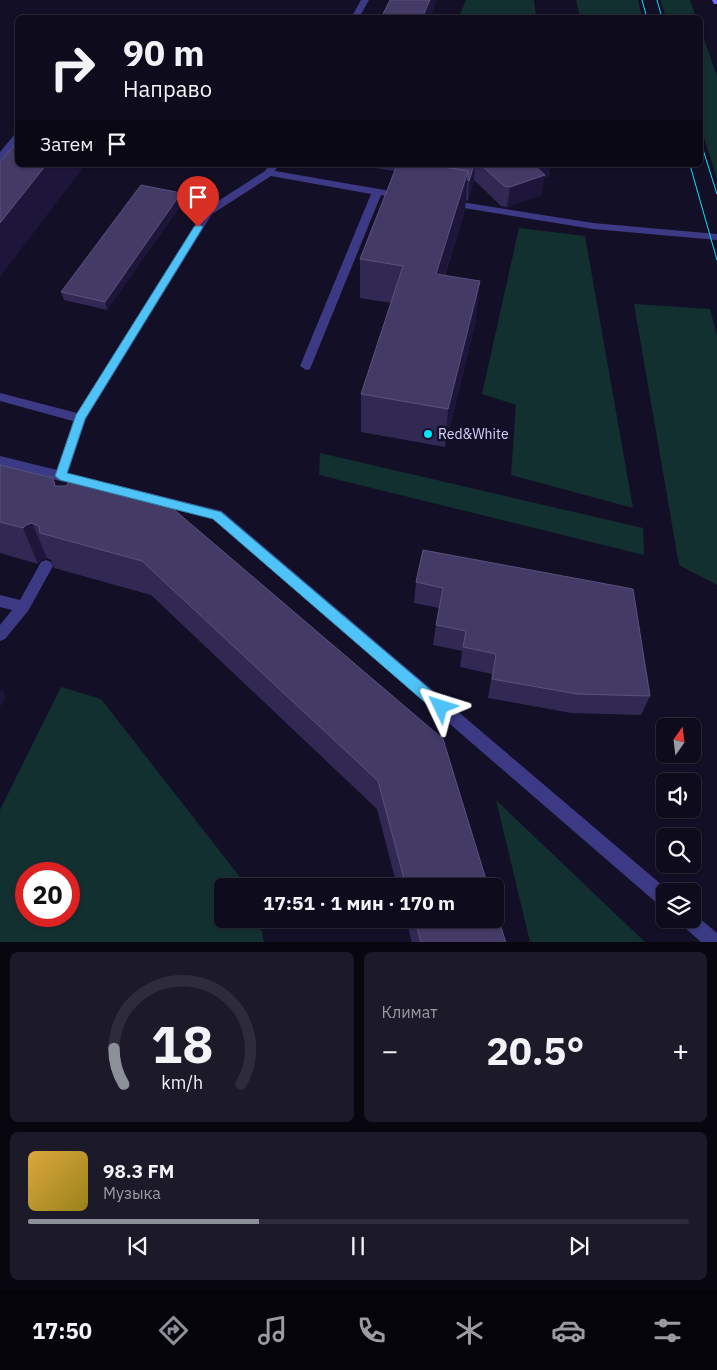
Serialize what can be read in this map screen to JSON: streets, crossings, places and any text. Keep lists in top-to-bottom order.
{
  "places": ["Red&White"],
  "north": "top",
  "page": {
    "turn": ["90 m", "Направо"],
    "then": "Затем",
    "limit": "20",
    "trip": "17:51 · 1 мин · 170 m",
    "tile": "Климат",
    "heat": ["−", "20.5°", "+"],
    "song": ["98.3 FM", "Музыка"],
    "tabs": "17:50",
    "gauge": ["18", "km/h"]
  }
}
